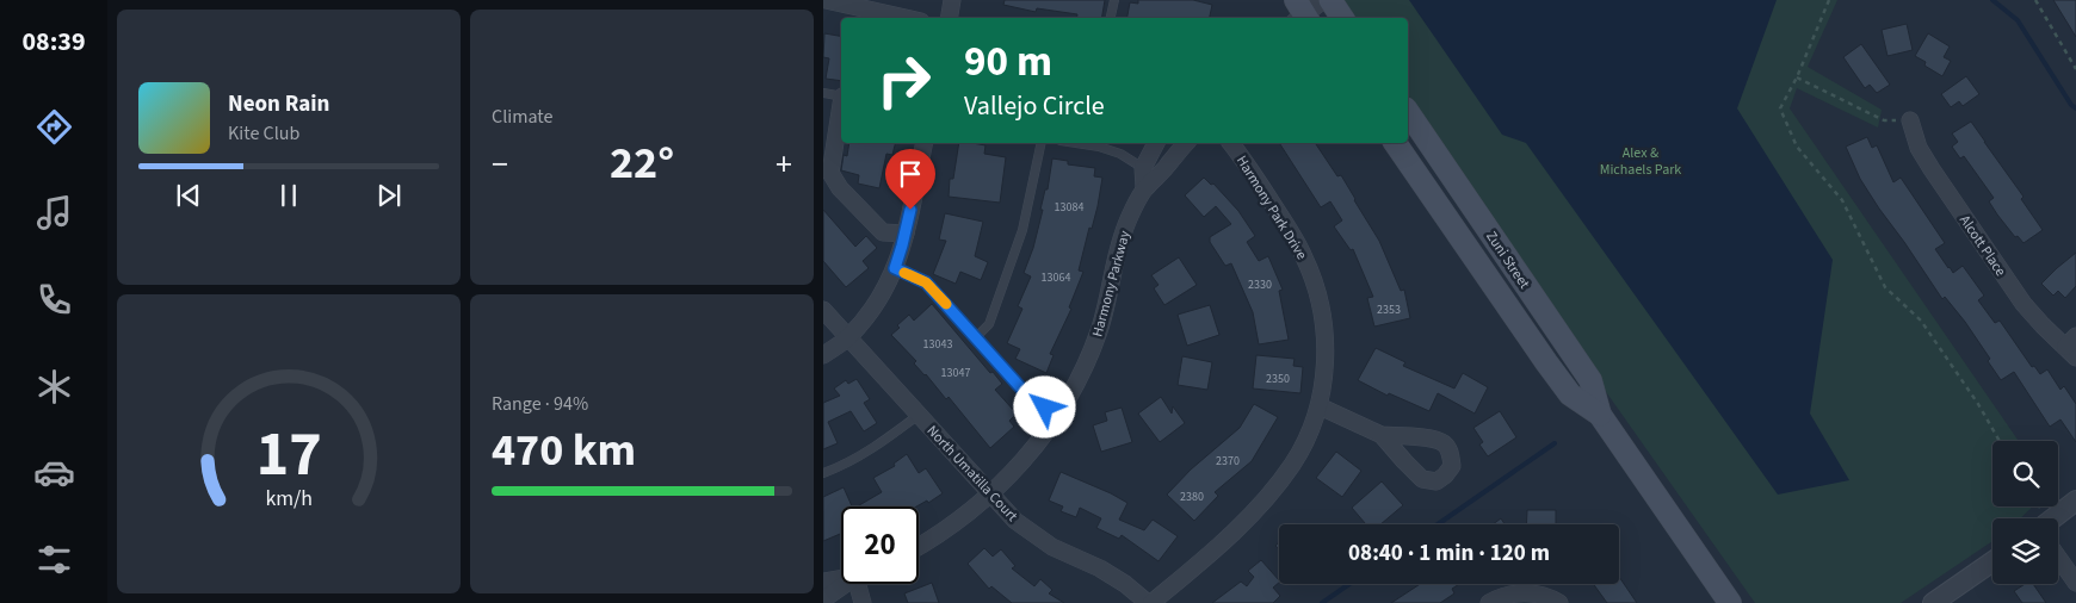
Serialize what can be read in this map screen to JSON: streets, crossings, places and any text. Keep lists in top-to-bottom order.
{
  "streets": {
    "main road": ["Zuni Street"],
    "street": [
      "Harmony Park Drive",
      "Alcott Place",
      "Harmony Parkway",
      "North Umatilla Court"
    ]
  },
  "crossings": [
    ["Harmony Park Drive", "North Umatilla Court"],
    ["Harmony Parkway", "North Umatilla Court"]
  ],
  "parks": ["Alex & Michaels Park"],
  "house_numbers": [
    "13084",
    "13064",
    "2330",
    "2353",
    "13043",
    "13047",
    "2350",
    "2370",
    "2380"
  ],
  "page": {
    "tabs": "08:39",
    "tile": [
      "Climate",
      ["Range · 94%", "470 km"]
    ],
    "turn": ["90 m", "Vallejo Circle"],
    "song": ["Neon Rain", "Kite Club"],
    "heat": ["−", "22°", "+"],
    "limit": "20",
    "trip": "08:40 · 1 min · 120 m",
    "gauge": ["17", "km/h"]
  }
}
